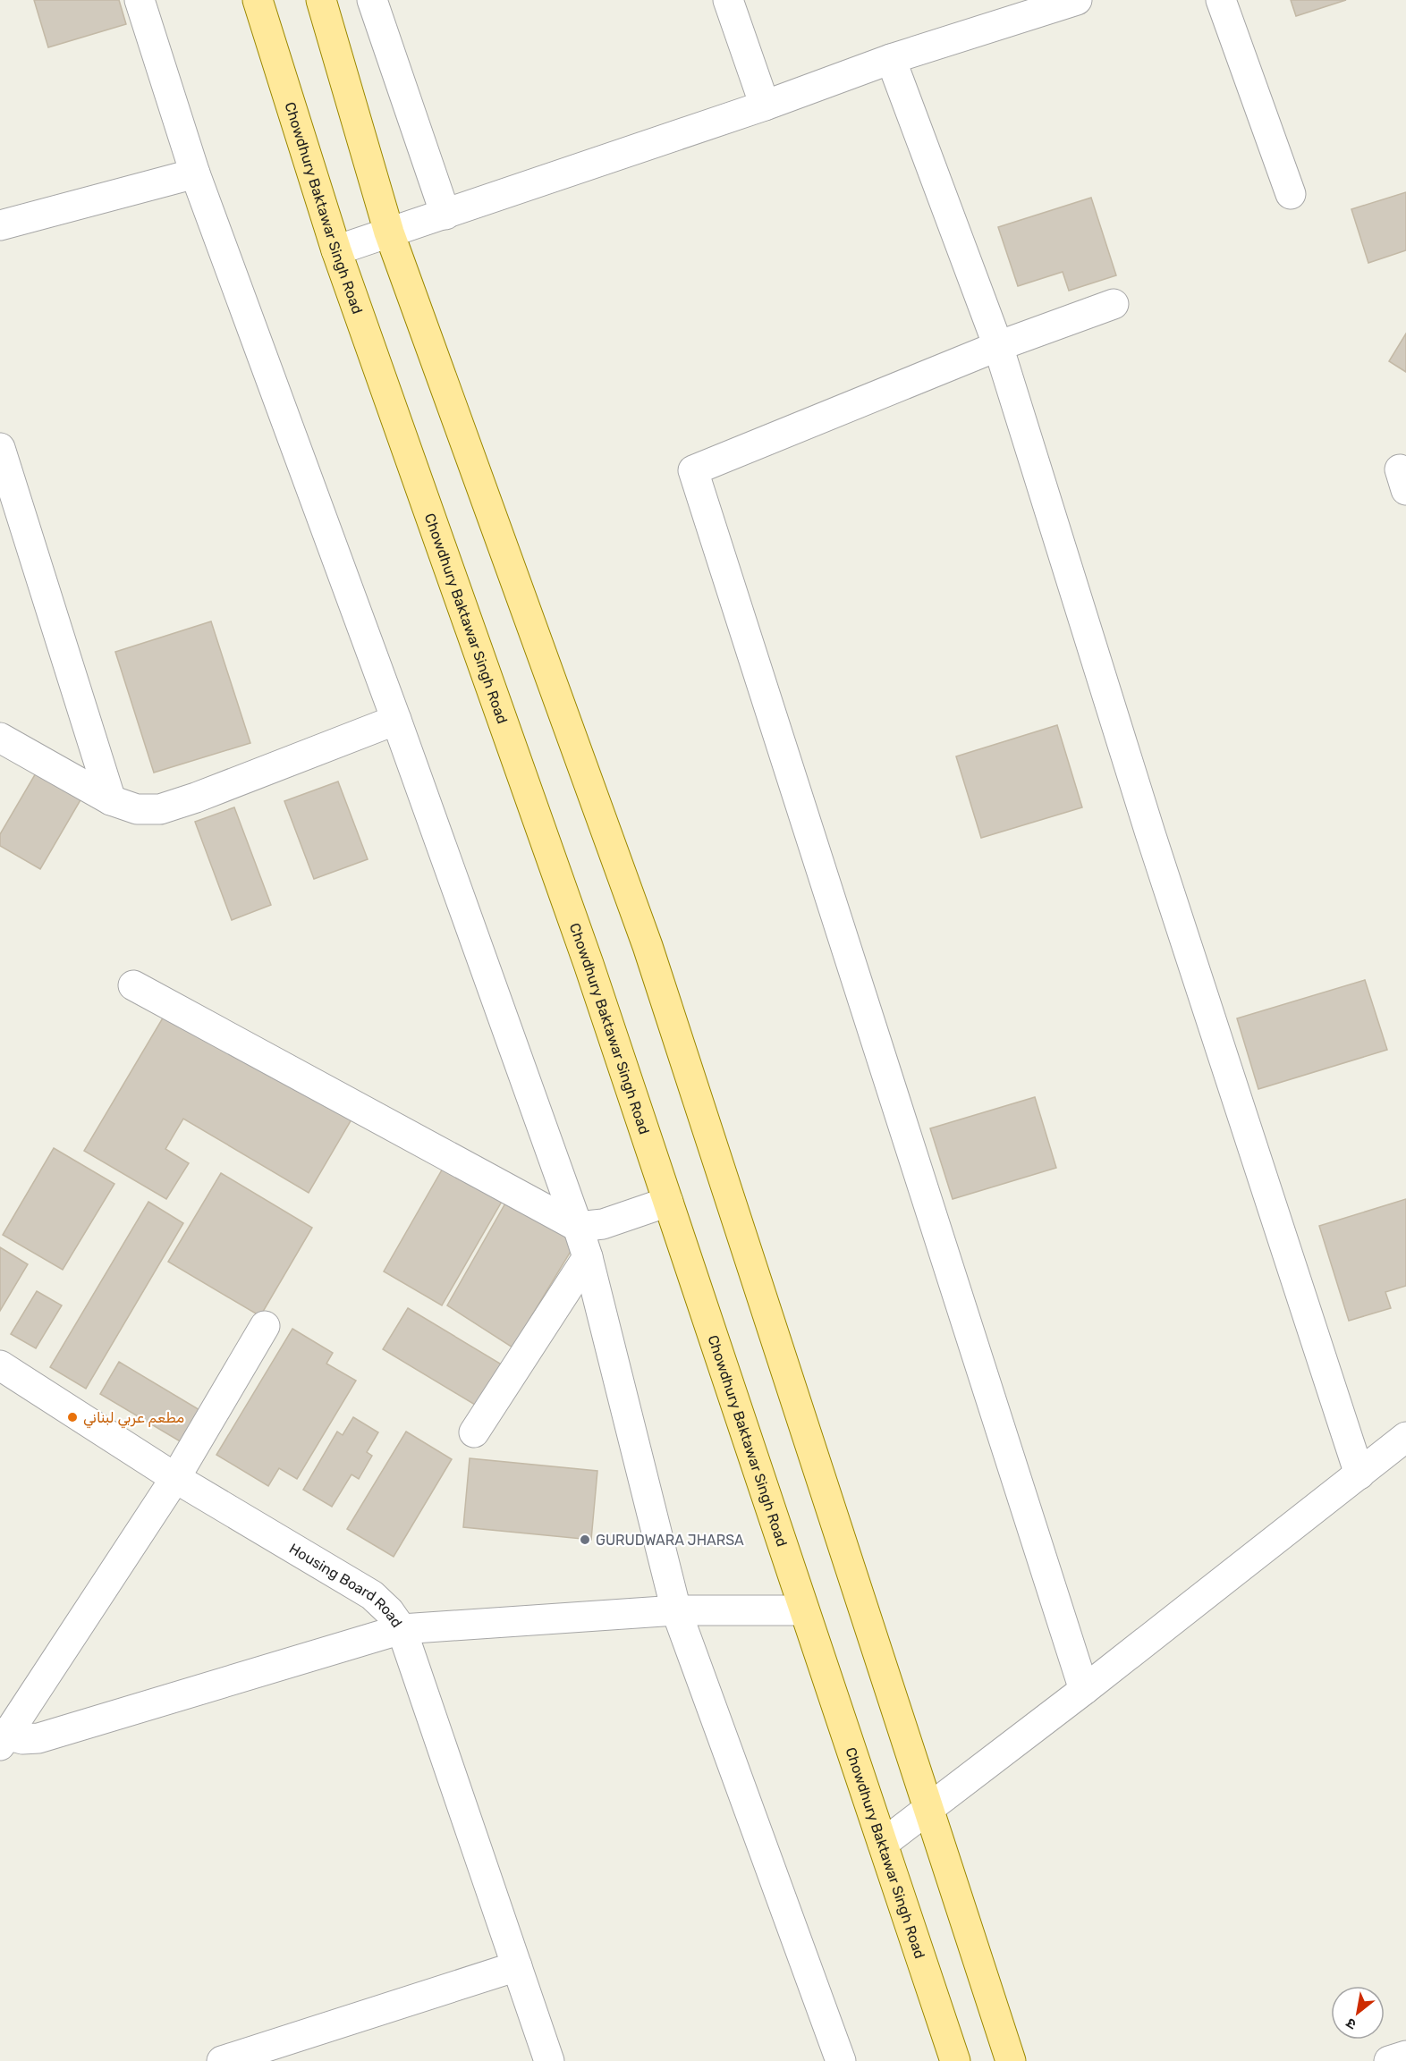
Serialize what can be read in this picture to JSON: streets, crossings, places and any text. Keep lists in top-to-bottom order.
{
  "streets": {
    "main road": ["Chowdhury Baktawar Singh Road"],
    "street": ["Housing Board Road"]
  },
  "crossings": [
    ["Chowdhury Baktawar Singh Road", "Housing Board Road"]
  ],
  "places": ["مطعم عربي لبناني", "GURUDWARA JHARSA"],
  "north": "bottom left"
}
